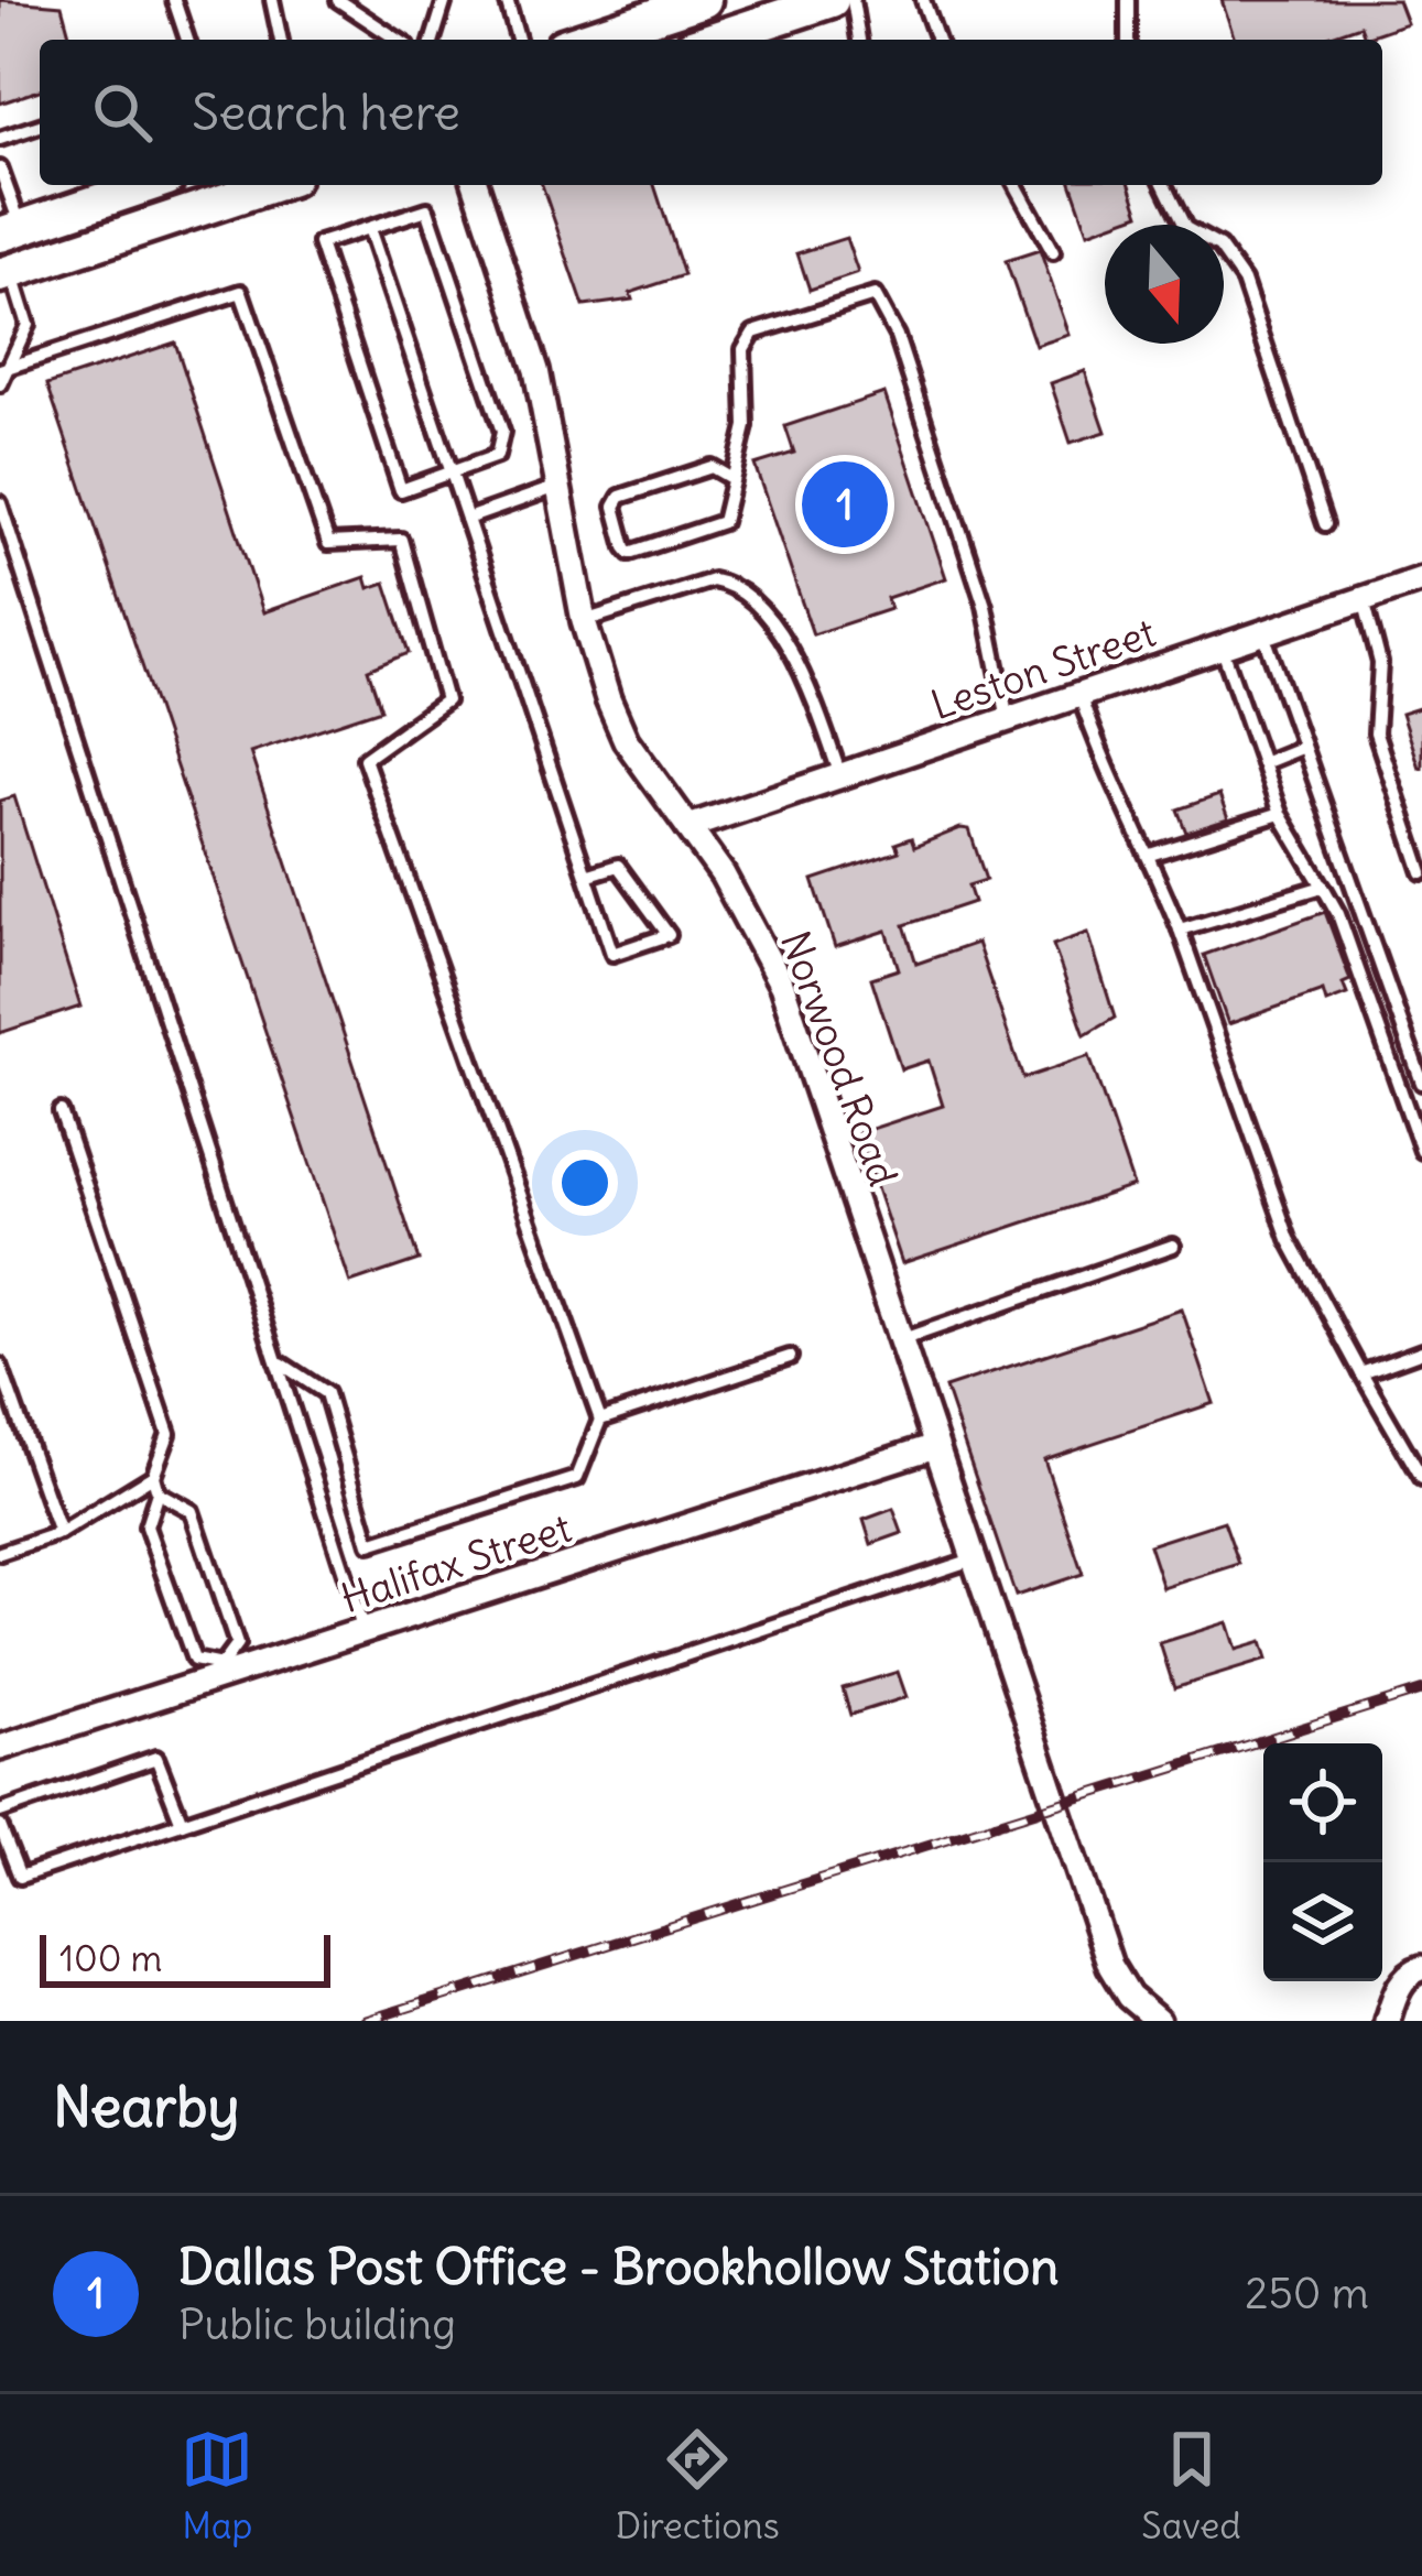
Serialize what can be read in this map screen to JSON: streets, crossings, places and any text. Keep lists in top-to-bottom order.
{
  "streets": {
    "street": ["Leston Street", "Norwood Road", "Halifax Street"]
  },
  "crossings": [
    ["Leston Street", "Norwood Road"],
    ["Norwood Road", "Halifax Street"]
  ],
  "scale_bar": "100 m",
  "north": "bottom",
  "page": {
    "search": "Search here",
    "pins": "1",
    "scale": "100 m",
    "heading": "Nearby",
    "list": [
      {
        "mark": "1",
        "name": "Dallas Post Office - Brookhollow Station",
        "note": "Public building",
        "value": "250 m"
      }
    ],
    "nav": ["Map", "Directions", "Saved"]
  }
}
